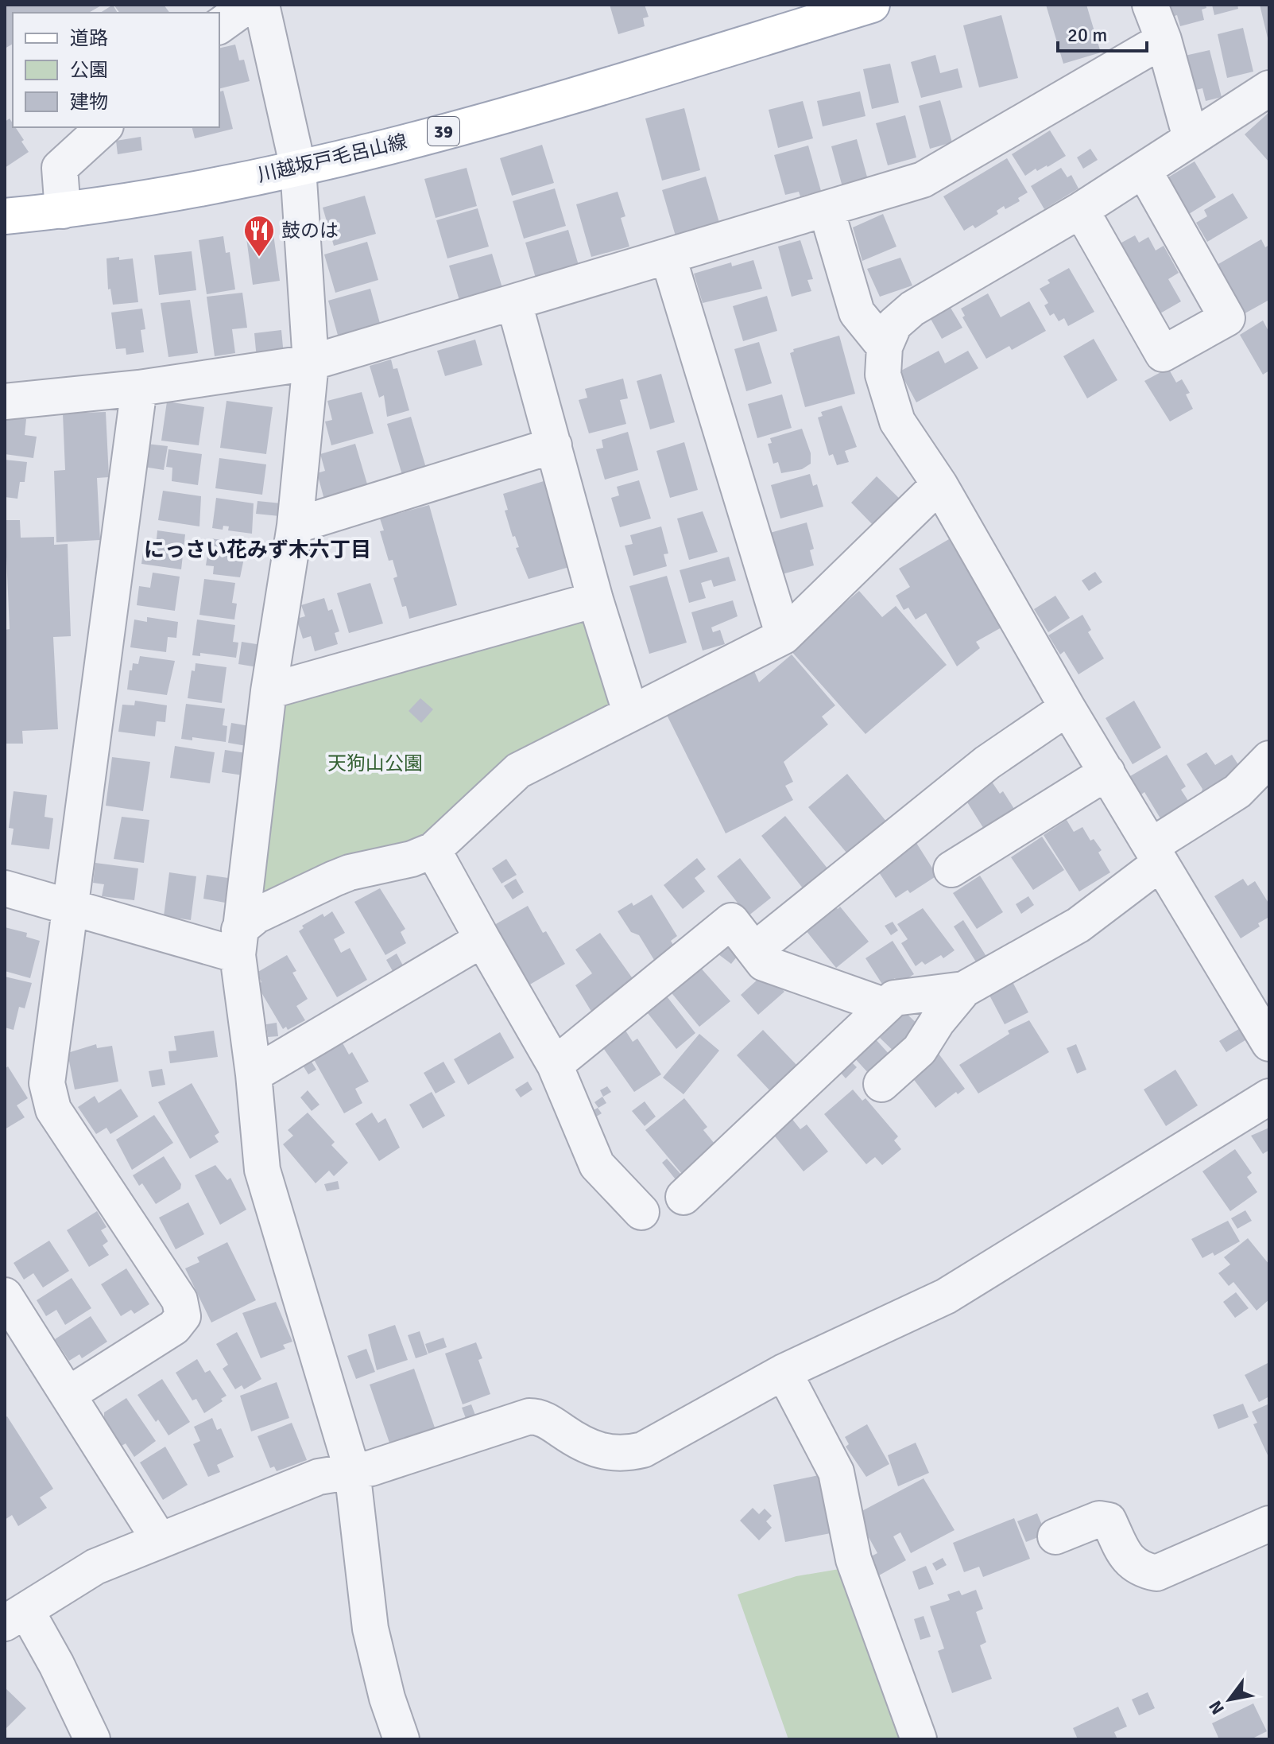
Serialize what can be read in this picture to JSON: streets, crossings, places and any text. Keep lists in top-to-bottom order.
{
  "streets": {
    "main road": ["39", "川越坂戸毛呂山線"]
  },
  "districts": ["にっさい花みず木六丁目"],
  "parks": ["天狗山公園"],
  "places": {
    "restaurant": ["鼓のは"]
  },
  "legend": ["道路", "公園", "建物"],
  "scale_bar": "20 m",
  "north": "bottom left"
}
